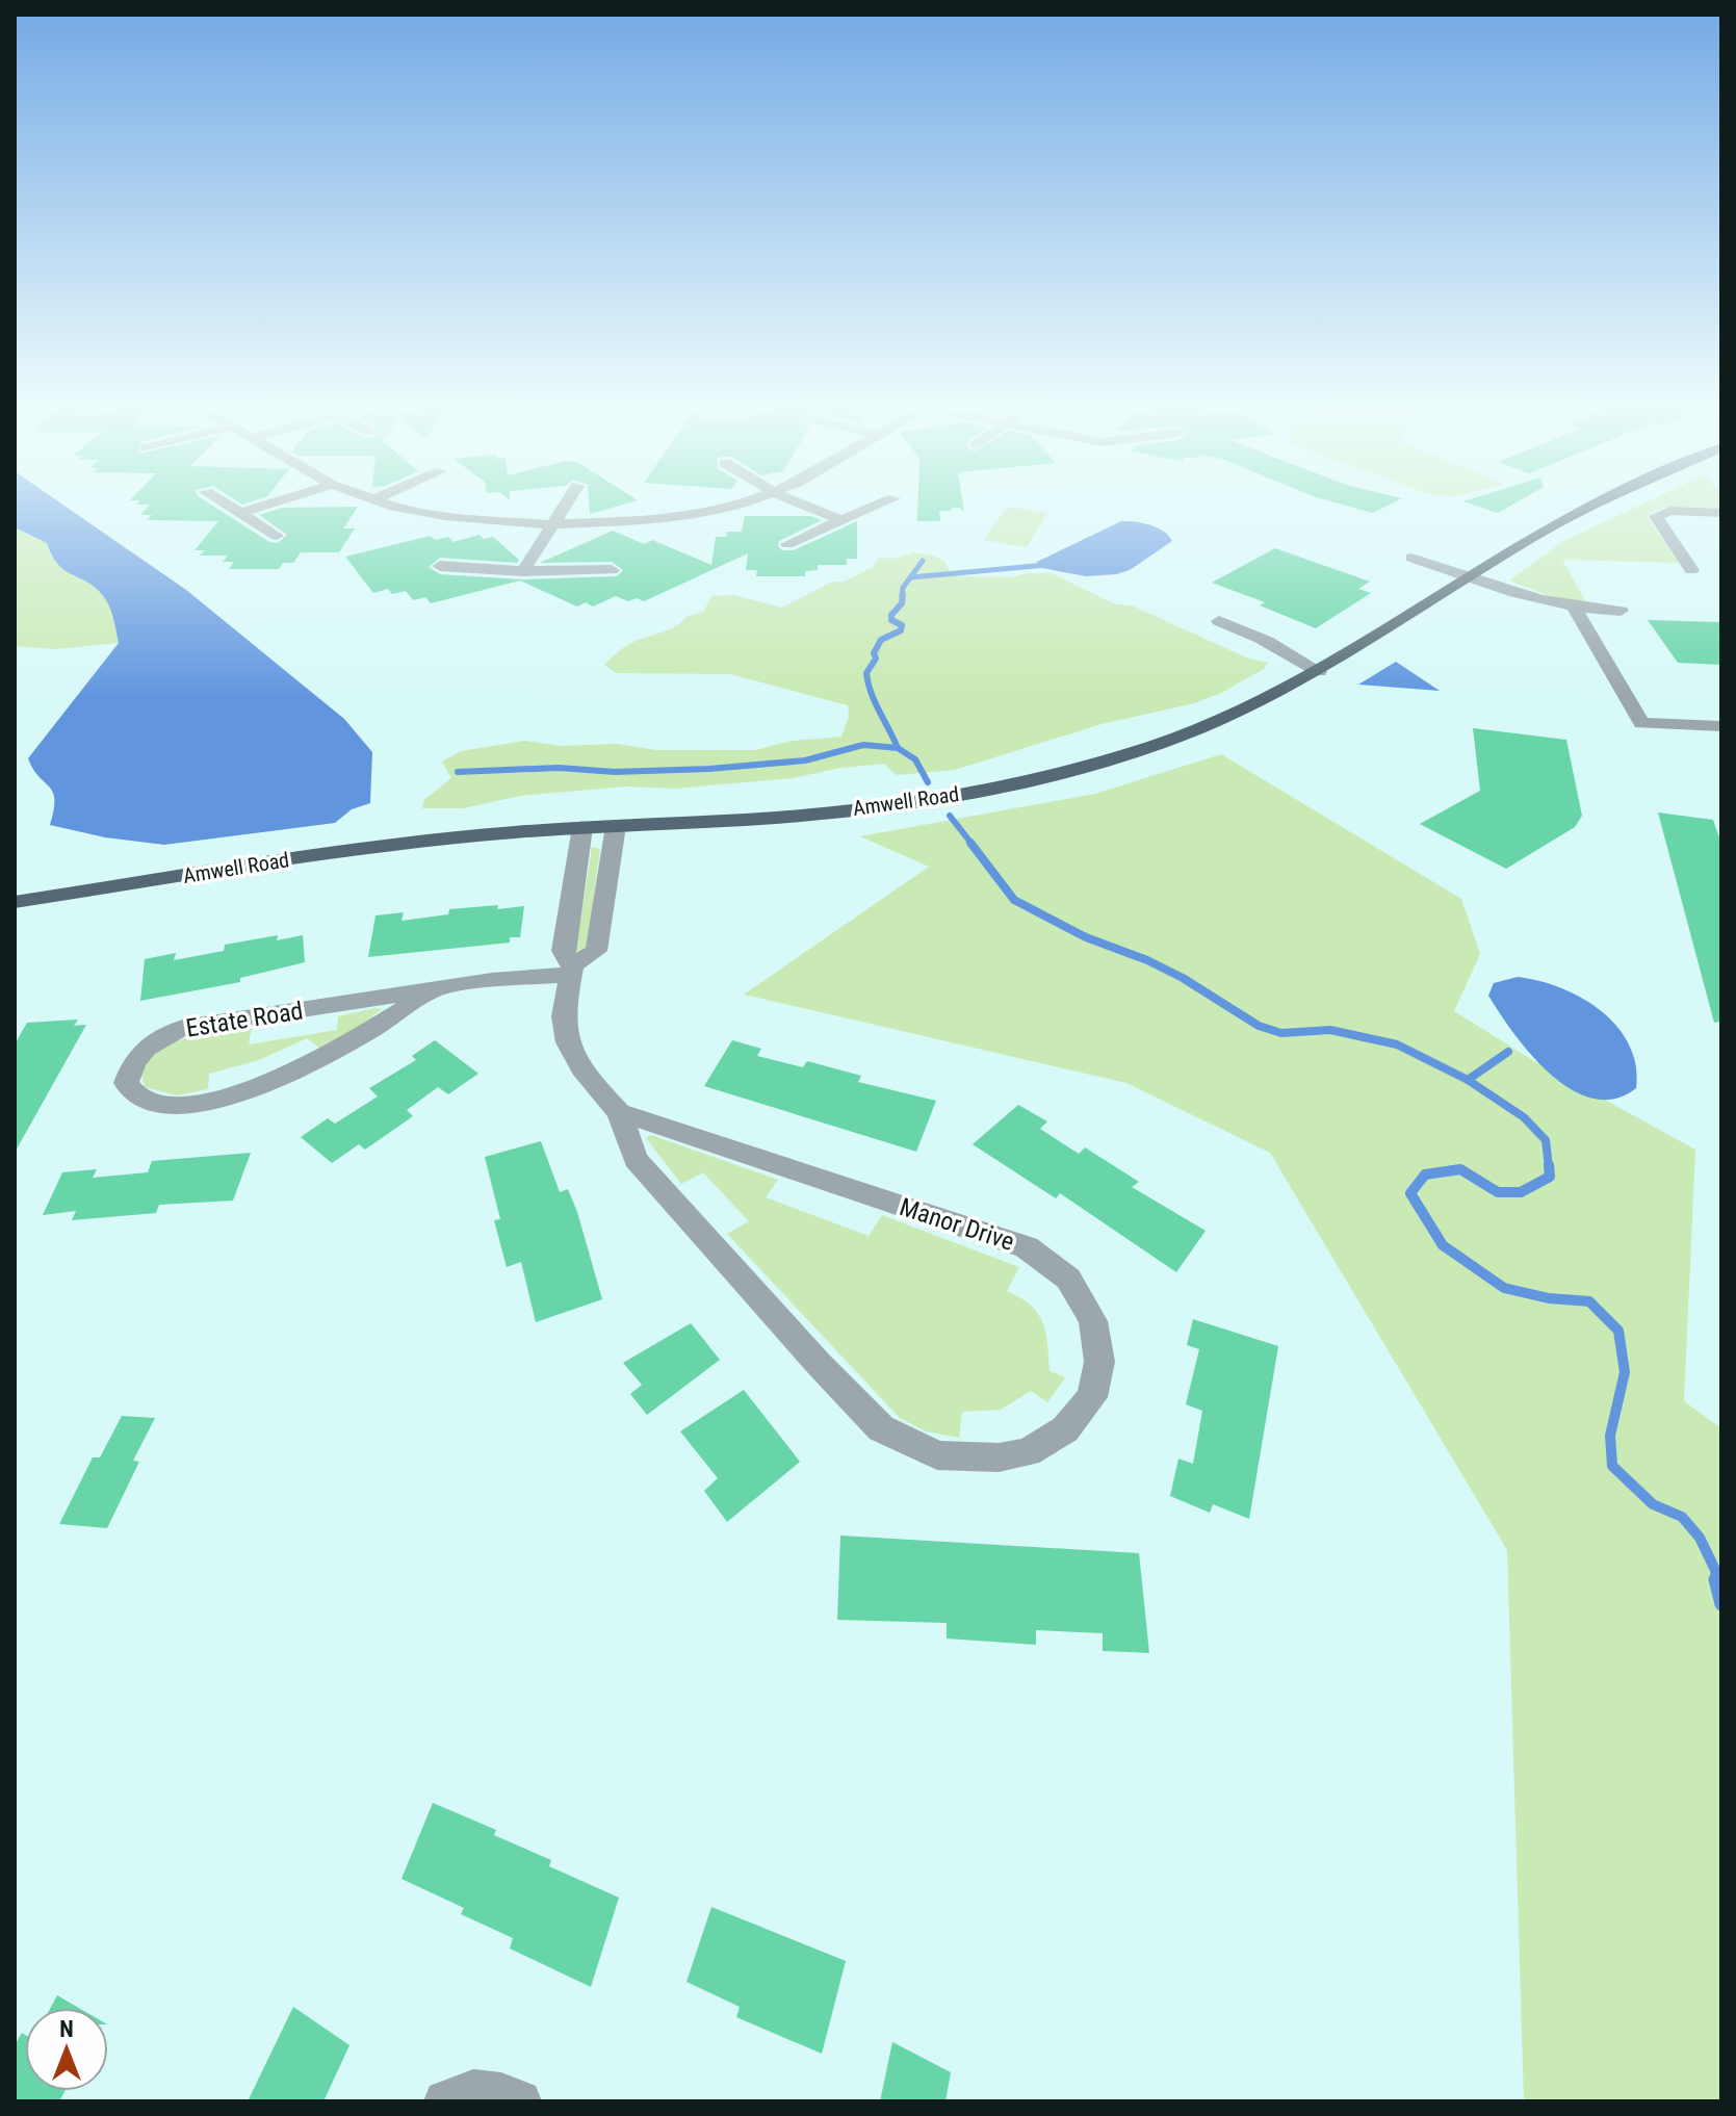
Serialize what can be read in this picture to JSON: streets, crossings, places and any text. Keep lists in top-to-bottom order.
{
  "streets": {
    "main road": ["Amwell Road"],
    "street": ["Estate Road", "Manor Drive"]
  },
  "crossings": [
    ["Amwell Road", "Manor Drive"],
    ["Estate Road", "Manor Drive"]
  ],
  "north": "top"
}
